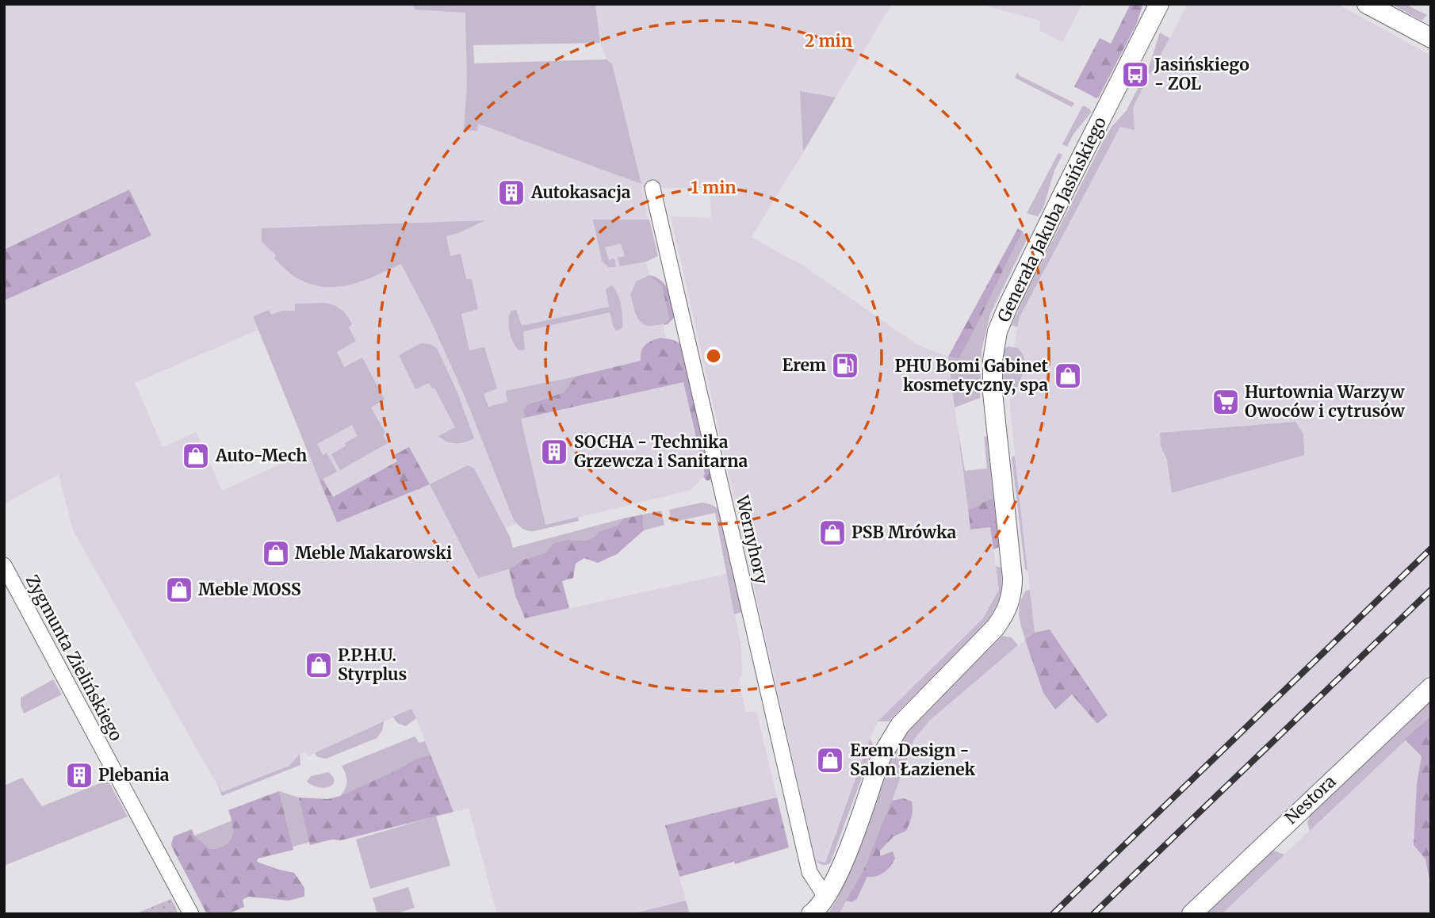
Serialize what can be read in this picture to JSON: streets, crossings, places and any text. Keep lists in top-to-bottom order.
{
  "streets": {
    "street": [
      "Generała Jakuba Jasińskiego",
      "Wernyhory",
      "Zygmunta Zielińskiego",
      "Nestora"
    ]
  },
  "crossings": [
    ["Generała Jakuba Jasińskiego", "Wernyhory"]
  ],
  "places": {
    "bus stop": ["Jasińskiego - ZOL"],
    "building": ["Autokasacja", "SOCHA - Technika Grzewcza i Sanitarna", "Plebania"],
    "fuel station": ["Erem"],
    "shop": [
      "PHU Bomi Gabinet kosmetyczny, spa",
      "Auto-Mech",
      "PSB Mrówka",
      "Meble Makarowski",
      "Meble MOSS",
      "P.P.H.U. Styrplus",
      "Erem Design - Salon Łazienek"
    ],
    "supermarket": ["Hurtownia Warzyw Owoców i cytrusów"]
  },
  "rings": ["2 min", "1 min"]
}
